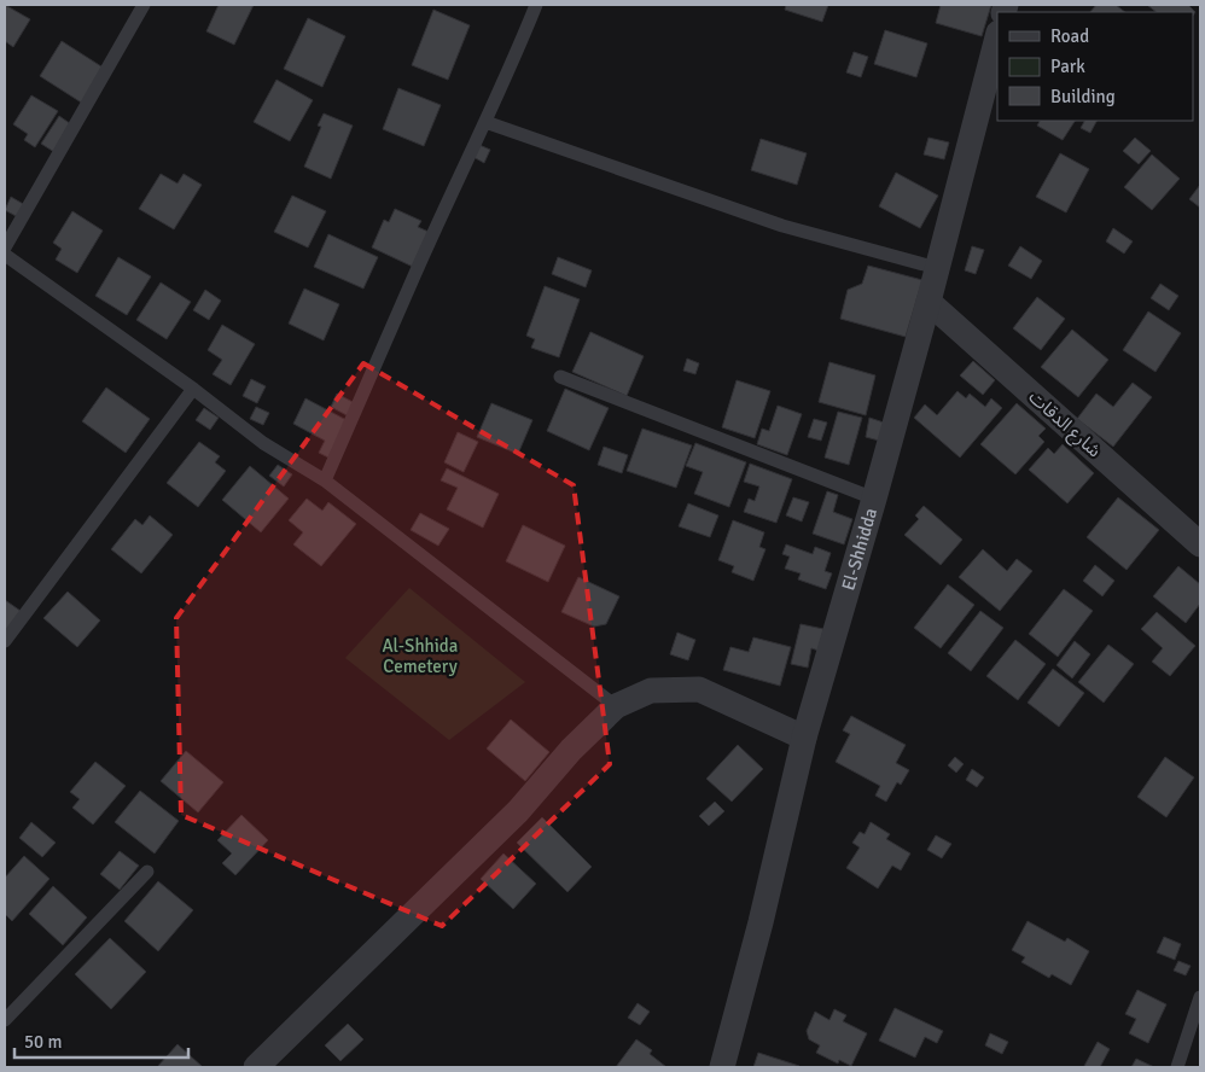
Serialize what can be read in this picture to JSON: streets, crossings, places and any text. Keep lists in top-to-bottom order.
{
  "streets": {
    "street": ["شارع الدقات", "El-Shhidda"]
  },
  "crossings": [
    ["شارع الدقات", "El-Shhidda"]
  ],
  "parks": ["Al-Shhida Cemetery"],
  "legend": ["Road", "Park", "Building"],
  "scale_bar": "50 m"
}
